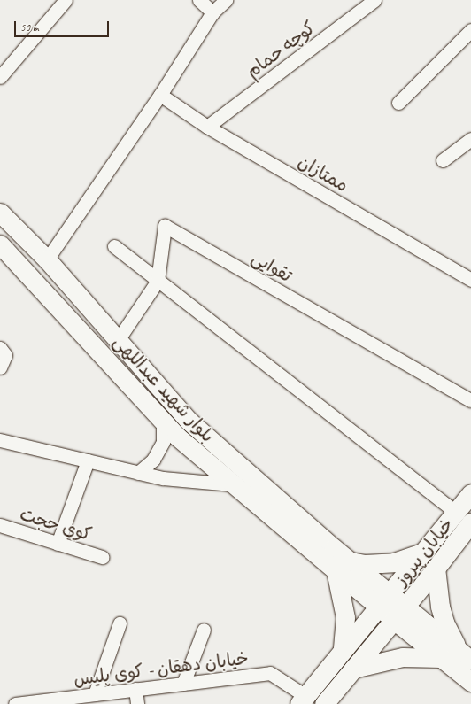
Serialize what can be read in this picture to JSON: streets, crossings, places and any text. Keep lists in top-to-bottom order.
{
  "streets": {
    "main road": ["بلوار شهید عبداللهی", "خیابان پیروز"],
    "street": [
      "کوچه حمام",
      "ممتازان",
      "تقوایی",
      "کوی حجت",
      "خیابان دهقان - کوی پلیس"
    ]
  },
  "crossings": [
    ["کوچه حمام", "ممتازان"],
    ["تقوایی", "بلوار شهید عبداللهی"],
    ["بلوار شهید عبداللهی", "خیابان پیروز"],
    ["خیابان پیروز", "خیابان دهقان - کوی پلیس"]
  ],
  "scale_bar": "50 m"
}
